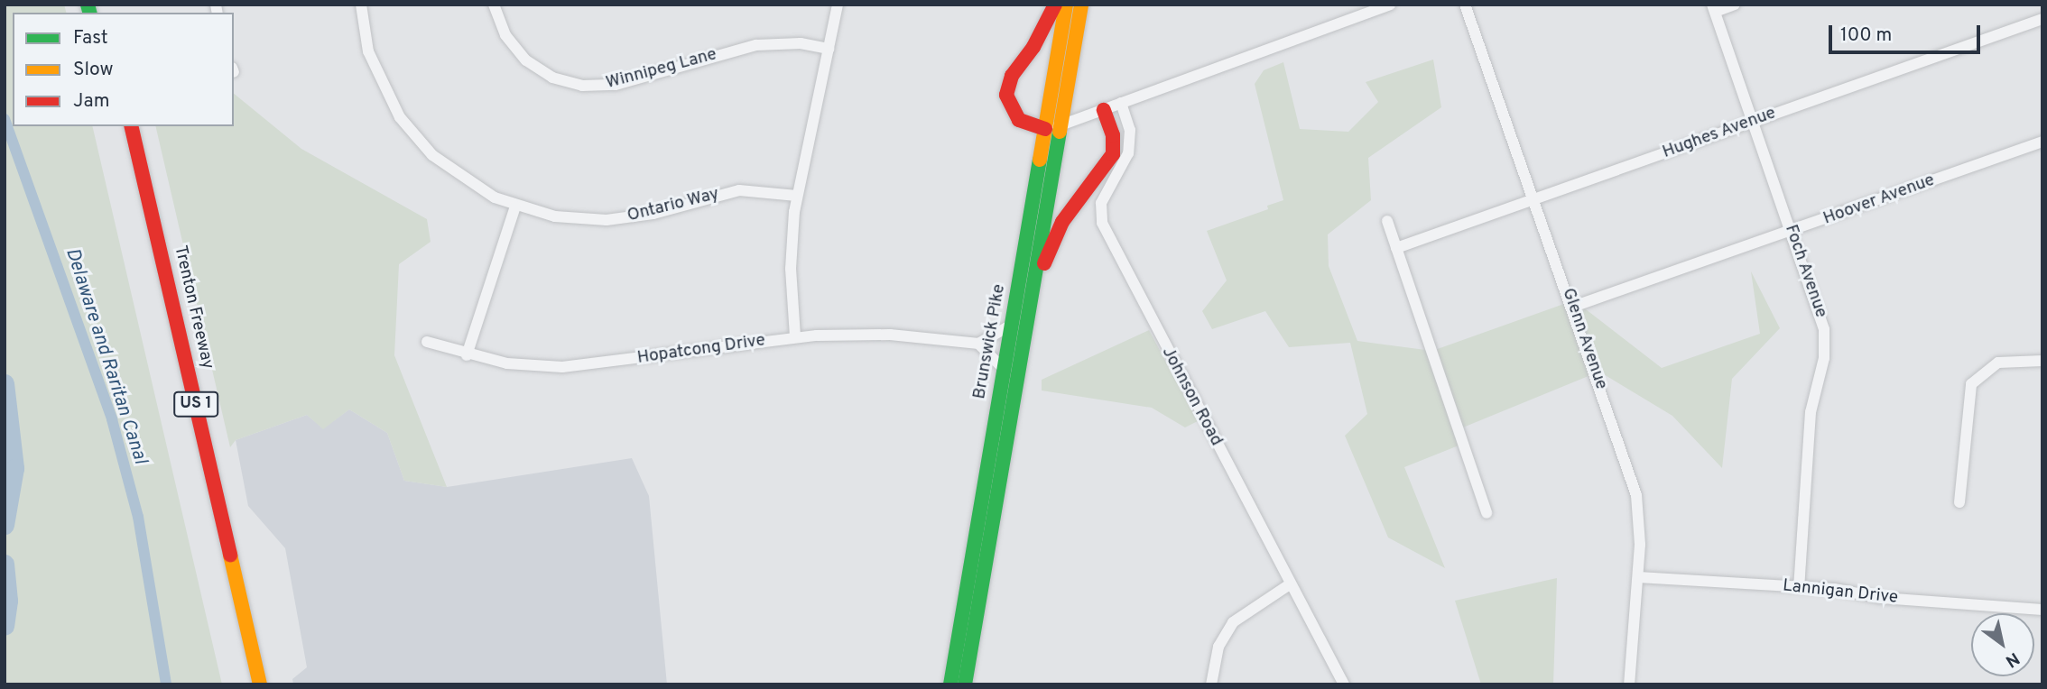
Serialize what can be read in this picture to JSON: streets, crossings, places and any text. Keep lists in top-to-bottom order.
{
  "streets": {
    "main road": ["Trenton Freeway", "Brunswick Pike", "US 1"],
    "street": [
      "Winnipeg Lane",
      "Hughes Avenue",
      "Hoover Avenue",
      "Ontario Way",
      "Foch Avenue",
      "Glenn Avenue",
      "Hopatcong Drive",
      "Johnson Road",
      "Lannigan Drive"
    ]
  },
  "crossings": [
    ["Hughes Avenue", "Foch Avenue"],
    ["Hughes Avenue", "Glenn Avenue"],
    ["Hoover Avenue", "Foch Avenue"],
    ["Hoover Avenue", "Glenn Avenue"],
    ["Foch Avenue", "Lannigan Drive"],
    ["Glenn Avenue", "Lannigan Drive"]
  ],
  "water": ["Delaware and Raritan Canal"],
  "legend": ["Fast", "Slow", "Jam"],
  "scale_bar": "100 m",
  "north": "bottom right"
}
